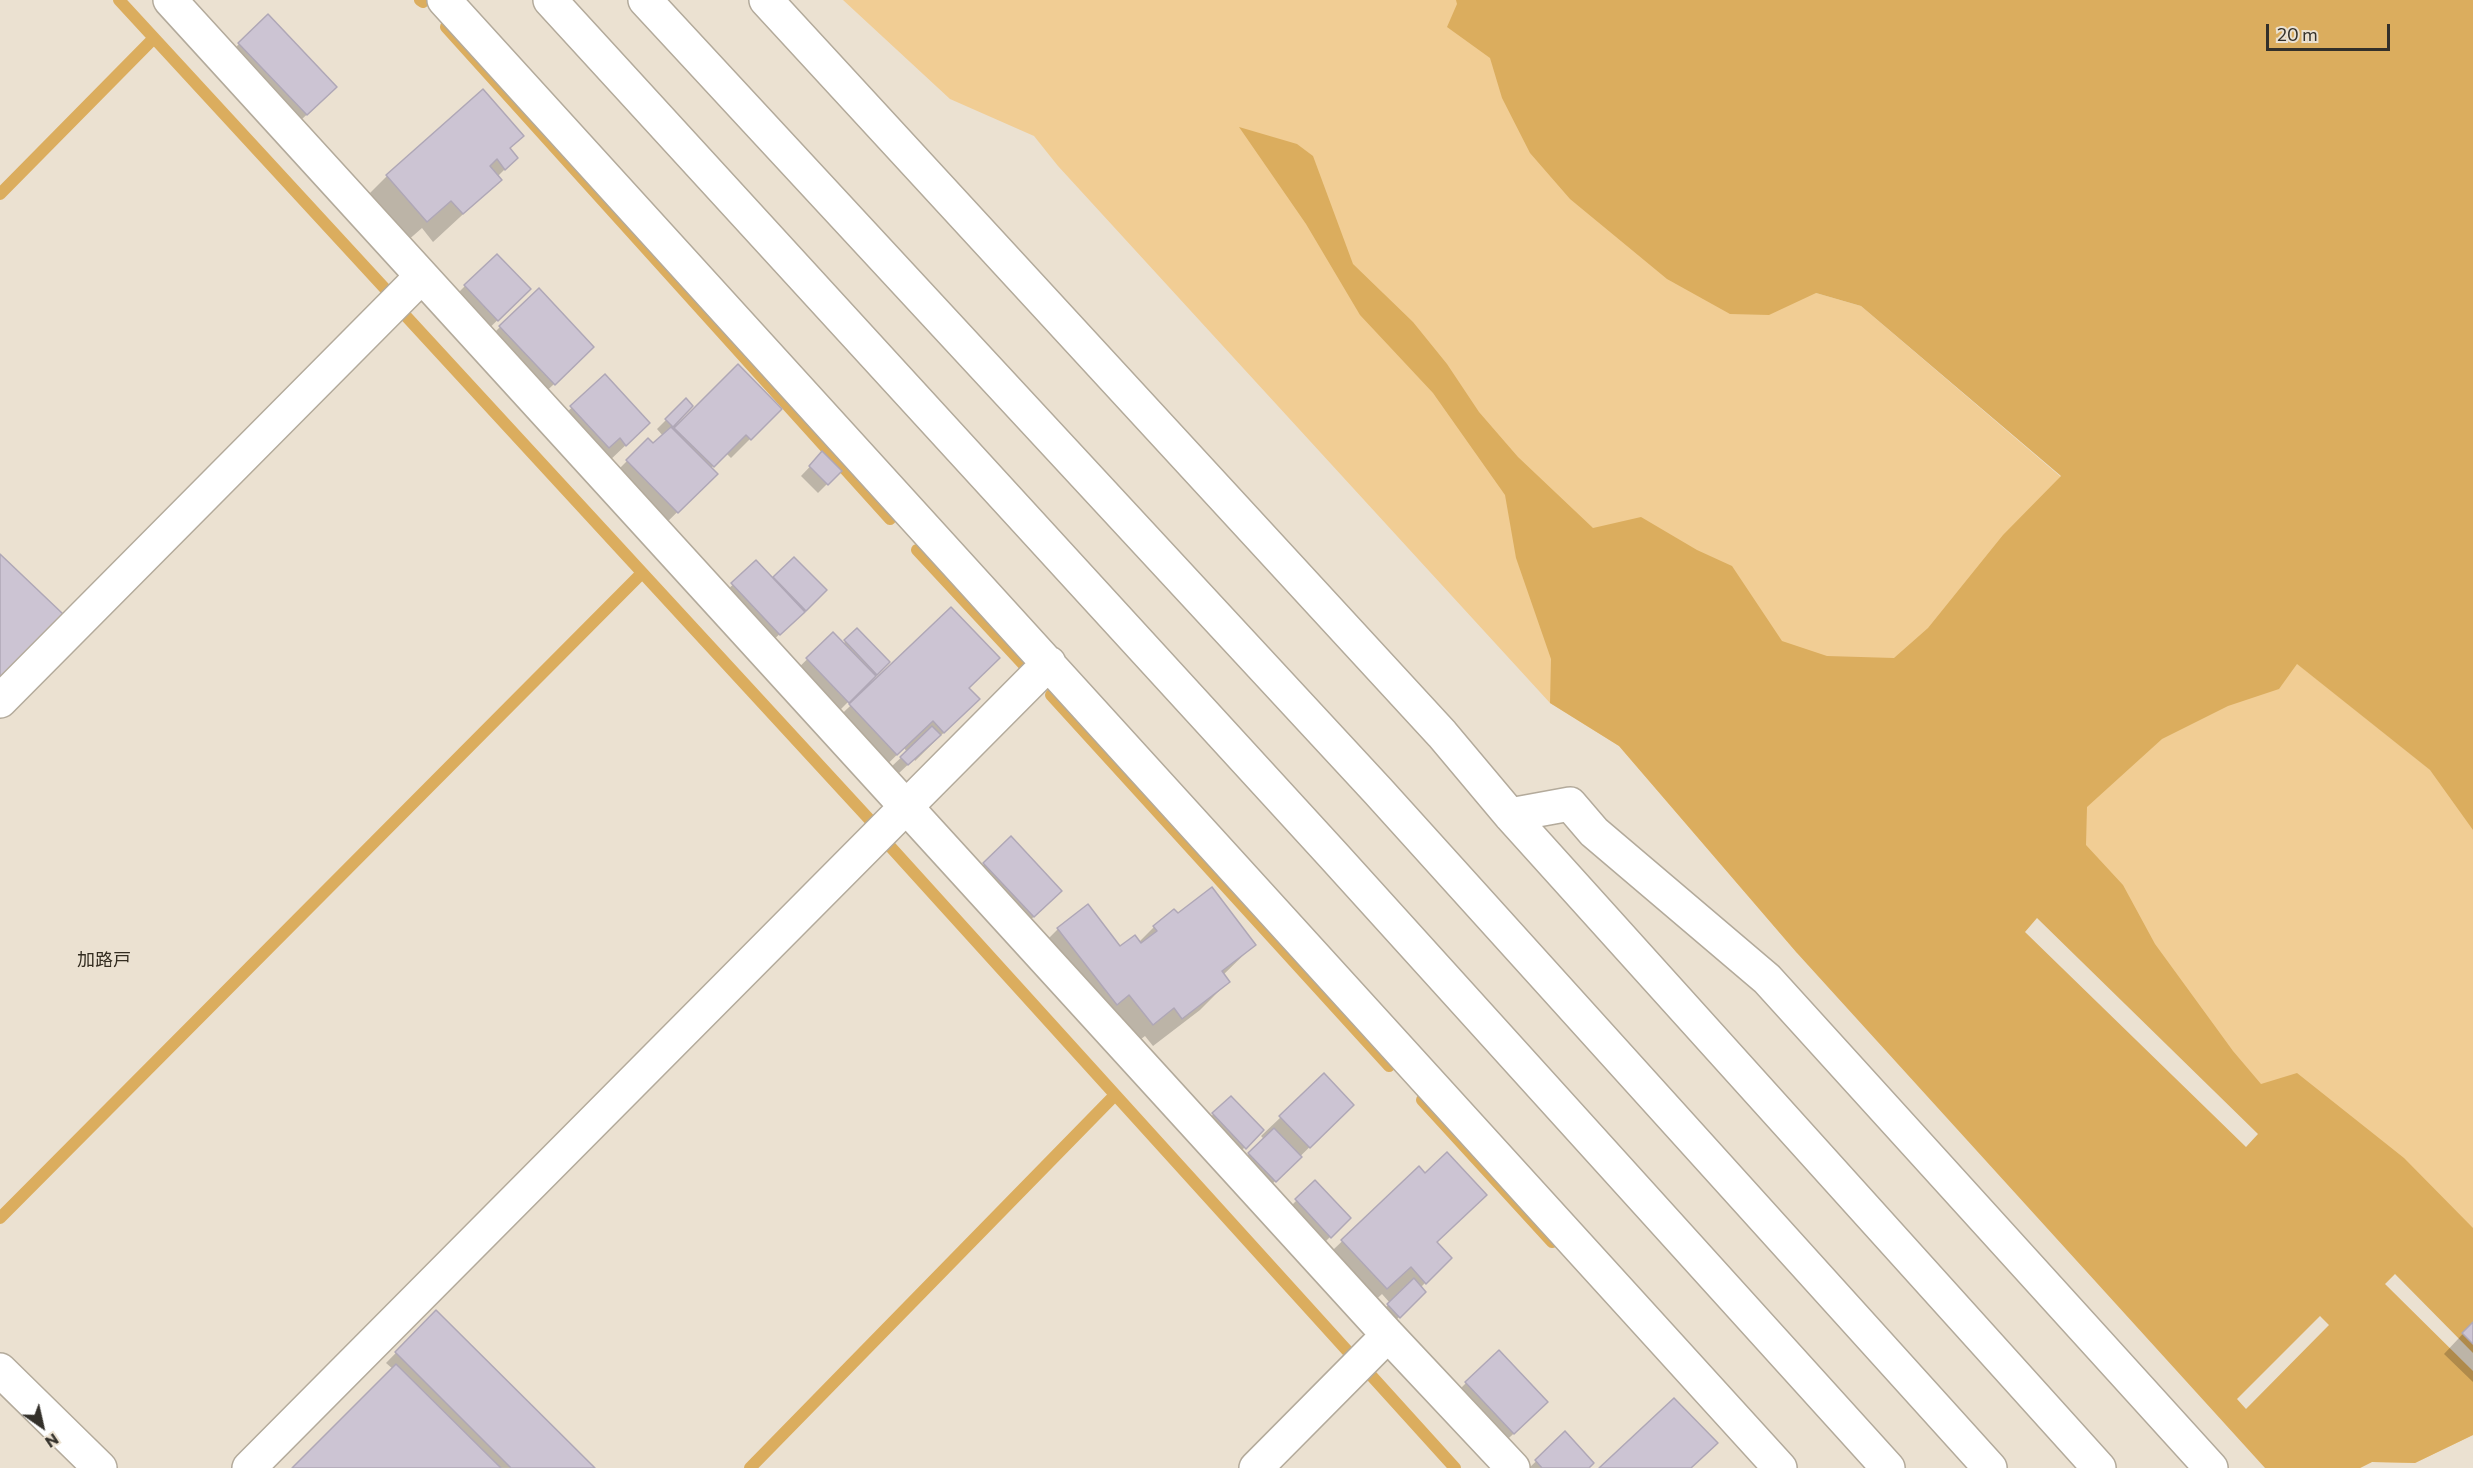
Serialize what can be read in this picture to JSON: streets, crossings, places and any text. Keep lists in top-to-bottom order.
{
  "districts": ["加路戸"],
  "scale_bar": "20 m",
  "north": "bottom right"
}
